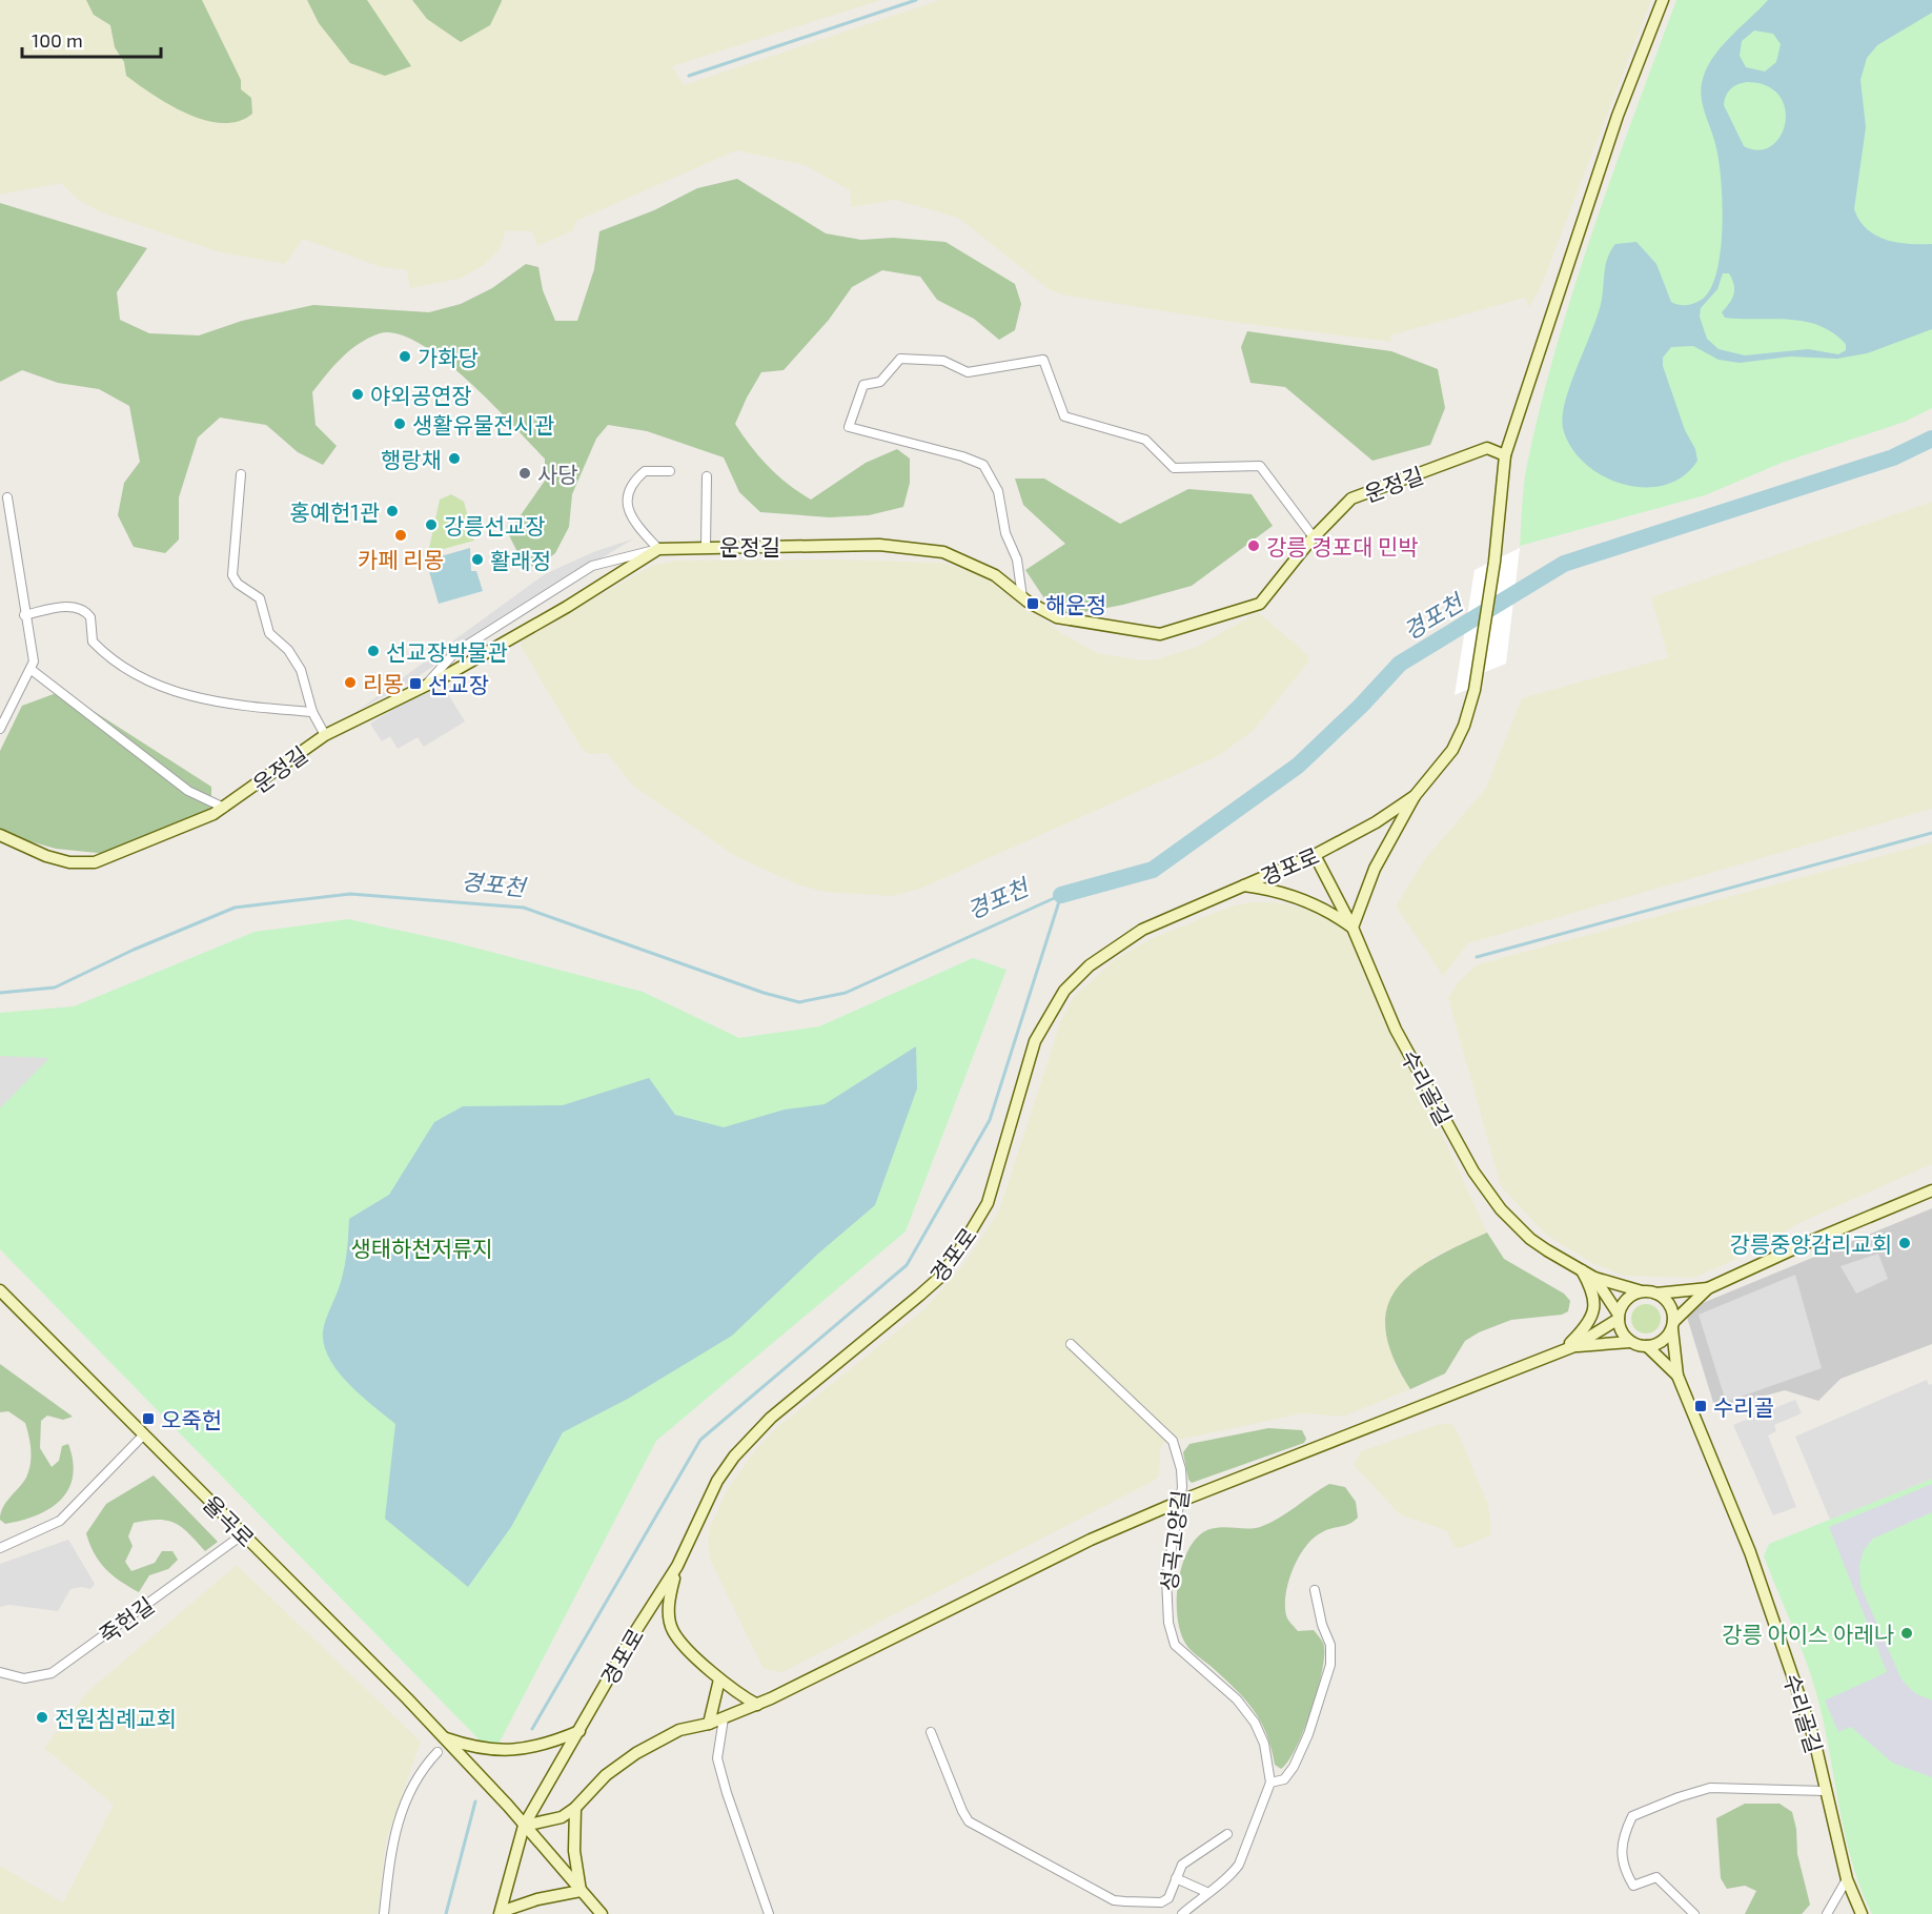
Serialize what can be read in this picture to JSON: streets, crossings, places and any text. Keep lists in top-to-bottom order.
{
  "streets": {
    "street": [
      "운정길",
      "경포로",
      "수리골길",
      "율곡로",
      "성곡고양길",
      "죽헌길"
    ]
  },
  "crossings": [
    ["운정길", "경포로"],
    ["경포로", "수리골길"],
    ["경포로", "율곡로"],
    ["율곡로", "죽헌길"]
  ],
  "water": ["경포천"],
  "parks": ["생태하천저류지"],
  "places": {
    "other": [
      "가화당",
      "야외공연장",
      "생활유물전시관",
      "행랑채",
      "사당",
      "홍예헌1관",
      "강릉선교장",
      "카페 리몽",
      "강릉 경포대 민박",
      "활래정",
      "선교장박물관",
      "리몽",
      "강릉중앙감리교회",
      "강릉 아이스 아레나",
      "전원침례교회"
    ],
    "transit": [
      "해운정",
      "선교장",
      "수리골",
      "오죽헌"
    ]
  },
  "scale_bar": "100 m"
}
